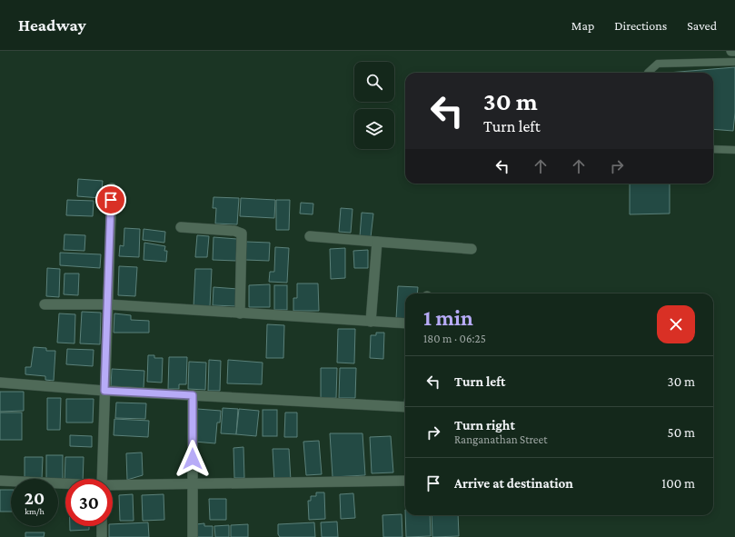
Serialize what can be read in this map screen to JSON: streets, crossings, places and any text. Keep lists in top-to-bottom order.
{
  "page": {
    "header": "Headway",
    "nav": ["Map", "Directions", "Saved"],
    "turn": ["30 m", "Turn left"],
    "heading": ["1 min", "180 m · 06:25"],
    "list": [
      {
        "name": "Turn left",
        "value": "30 m"
      },
      {
        "name": "Turn right",
        "note": "Ranganathan Street",
        "value": "50 m"
      },
      {
        "name": "Arrive at destination",
        "value": "100 m"
      }
    ],
    "speed": "20 km/h",
    "limit": "30"
  }
}
